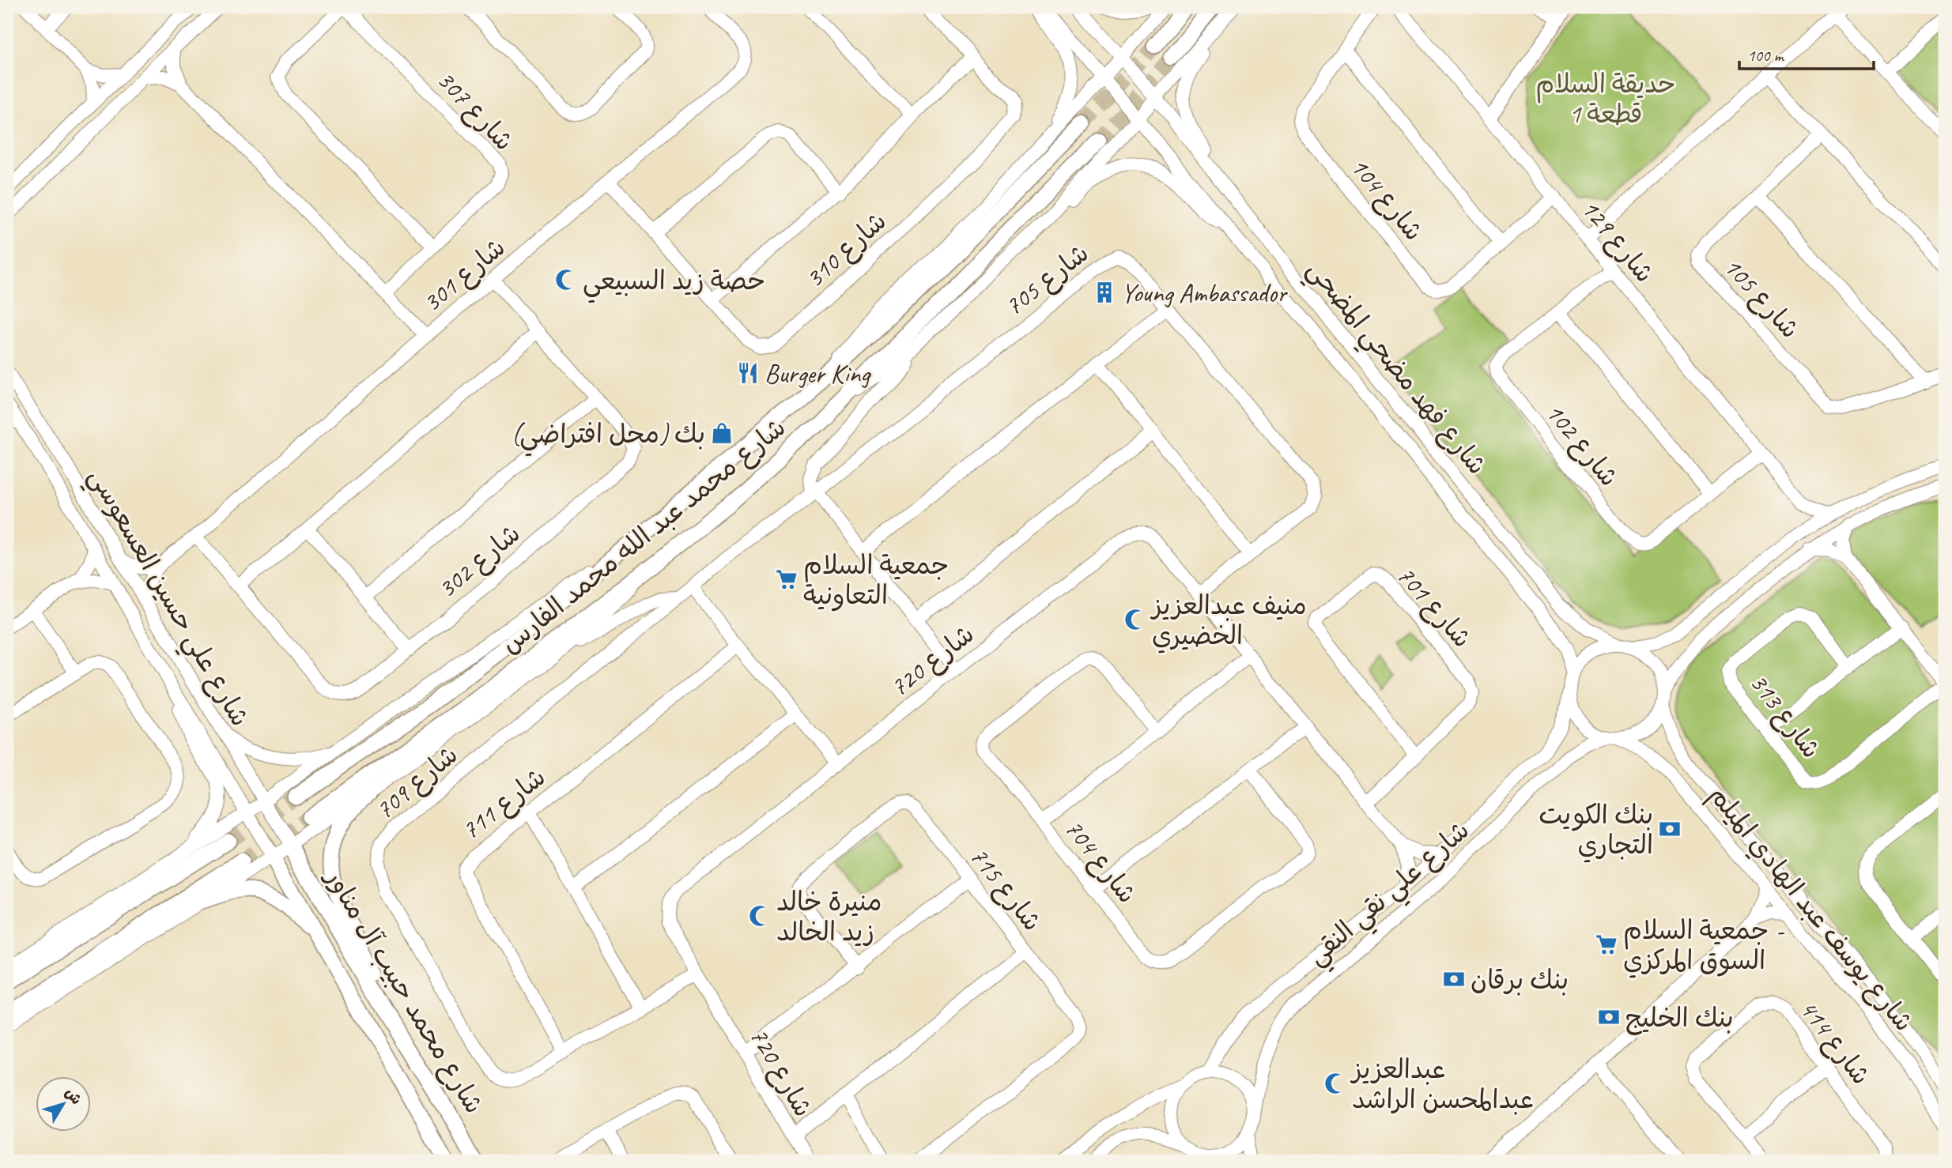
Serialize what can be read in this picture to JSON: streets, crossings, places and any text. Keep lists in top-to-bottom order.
{
  "streets": {
    "main road": ["شارع محمد عبد الله محمد الفارس", "شارع محمد حبيب آل مناور"],
    "street": [
      "شارع 307",
      "شارع 104",
      "شارع 129",
      "شارع 310",
      "شارع 301",
      "شارع 705",
      "شارع 105",
      "شارع فهد مضحي المضحي",
      "شارع 102",
      "شارع 302",
      "شارع علي حسين العسعوسي",
      "شارع 701",
      "شارع 720",
      "شارع 313",
      "شارع 709",
      "شارع 711",
      "شارع 704",
      "شارع 715",
      "شارع علي نقي النقي",
      "شارع يوسف عبد الهادي الميلم",
      "شارع 414"
    ]
  },
  "crossings": [
    ["شارع 104", "شارع 129"],
    ["شارع 129", "شارع 102"],
    ["شارع 310", "شارع 301"],
    ["شارع 301", "شارع 302"],
    ["شارع 301", "شارع علي حسين العسعوسي"],
    ["شارع 705", "شارع 720"],
    ["شارع 705", "شارع 709"],
    ["شارع فهد مضحي المضحي", "شارع علي نقي النقي"],
    ["شارع فهد مضحي المضحي", "شارع يوسف عبد الهادي الميلم"],
    ["شارع علي حسين العسعوسي", "شارع محمد حبيب آل مناور"],
    ["شارع 701", "شارع 720"],
    ["شارع 720", "شارع 709"],
    ["شارع 720", "شارع علي نقي النقي"],
    ["شارع 709", "شارع 711"],
    ["شارع علي نقي النقي", "شارع يوسف عبد الهادي الميلم"]
  ],
  "parks": ["حديقة السلام قطعة 1"],
  "places": {
    "mosque": [
      "حصة زيد السبيعي",
      "منيف عبدالعزيز الخضيري",
      "منيرة خالد زيد الخالد",
      "عبدالعزيز عبدالمحسن الراشد"
    ],
    "building": ["Young Ambassador"],
    "restaurant": ["Burger King"],
    "shop": ["بك (محل افتراضي)"],
    "supermarket": ["جمعية السلام التعاونية", "جمعية السلام - السوق المركزي"],
    "bank": ["بنك الكويت التجاري", "بنك برقان", "بنك الخليج"]
  },
  "scale_bar": "100 m",
  "north": "top right"
}
